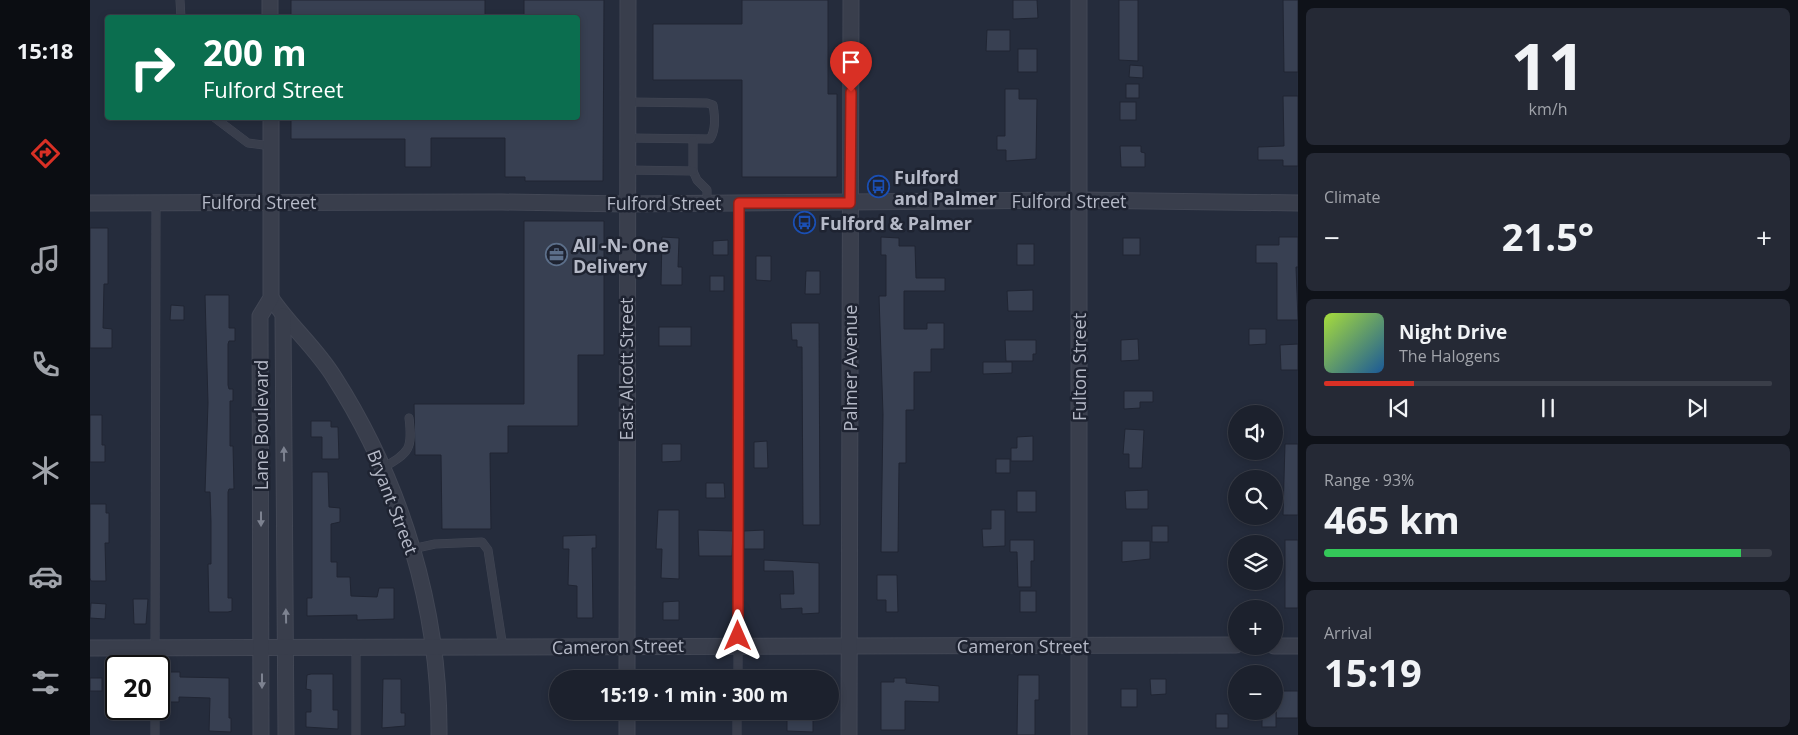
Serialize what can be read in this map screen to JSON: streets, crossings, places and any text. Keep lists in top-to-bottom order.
{
  "streets": {
    "street": [
      "Fulford Street",
      "Fulton Street",
      "Palmer Avenue",
      "East Alcott Street",
      "Lane Boulevard",
      "Bryant Street",
      "Cameron Street"
    ]
  },
  "crossings": [
    ["Fulford Street", "Fulton Street"],
    ["Fulford Street", "Palmer Avenue"],
    ["Fulford Street", "East Alcott Street"],
    ["Fulford Street", "Lane Boulevard"],
    ["Fulton Street", "Cameron Street"],
    ["Palmer Avenue", "Cameron Street"],
    ["East Alcott Street", "Cameron Street"],
    ["Lane Boulevard", "Bryant Street"],
    ["Lane Boulevard", "Cameron Street"],
    ["Bryant Street", "Cameron Street"]
  ],
  "places": {
    "bus stop": ["Fulford and Palmer", "Fulford & Palmer"],
    "office": ["All -N- One Delivery"]
  },
  "page": {
    "tabs": "15:18",
    "tile": [
      ["11", "km/h"],
      "Climate",
      ["Range · 93%", "465 km"],
      ["Arrival", "15:19"]
    ],
    "turn": ["200 m", "Fulford Street"],
    "heat": ["−", "21.5°", "+"],
    "song": ["Night Drive", "The Halogens"],
    "map_buttons": ["+", "−"],
    "limit": "20",
    "trip": "15:19 · 1 min · 300 m"
  }
}
